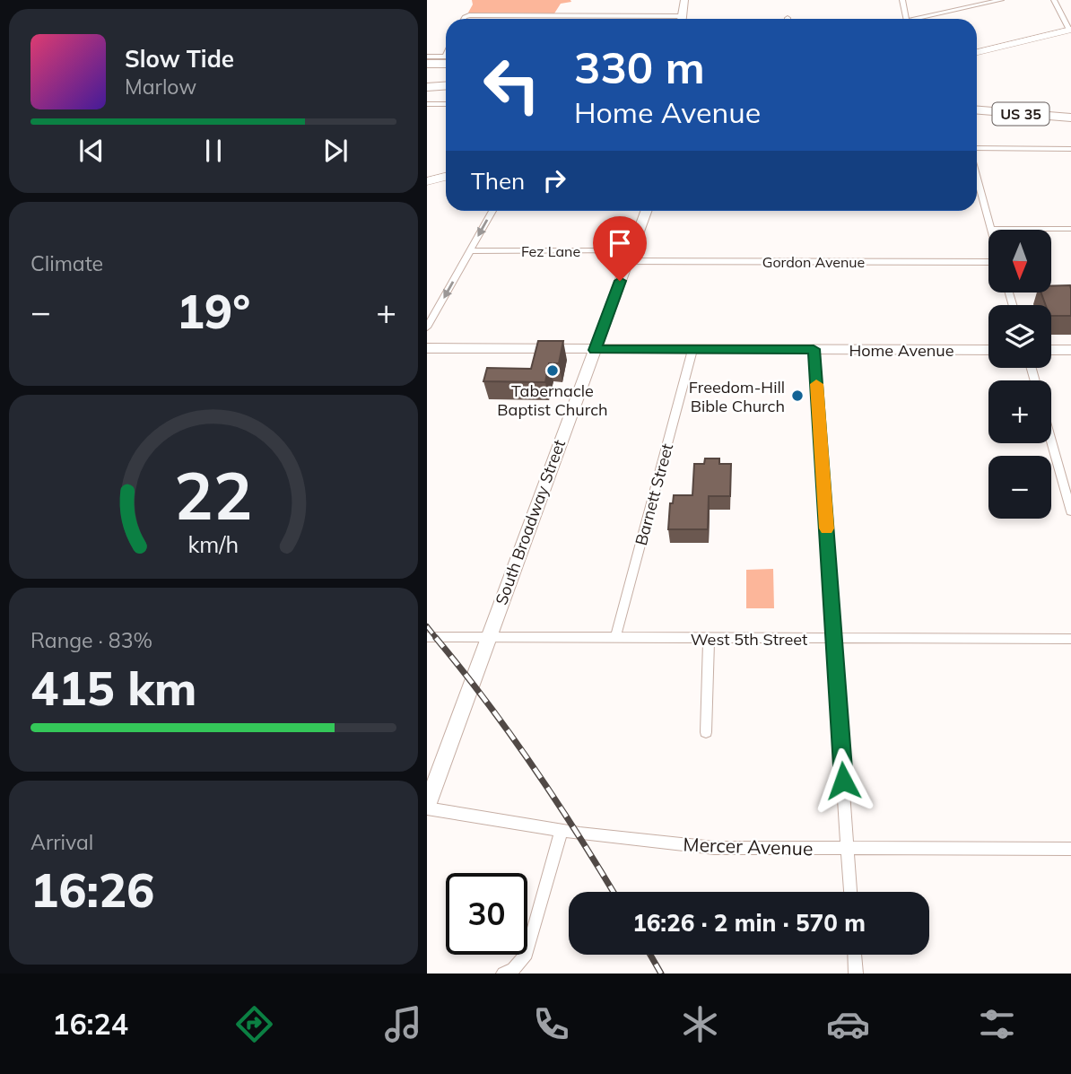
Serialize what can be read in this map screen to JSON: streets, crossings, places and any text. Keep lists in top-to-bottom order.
{
  "streets": {
    "highway": ["US 35"],
    "street": [
      "Fez Lane",
      "Gordon Avenue",
      "Home Avenue",
      "Barnett Street",
      "South Broadway Street",
      "West 5th Street",
      "Mercer Avenue"
    ]
  },
  "crossings": [
    ["Fez Lane", "Gordon Avenue"],
    ["Fez Lane", "South Broadway Street"],
    ["Gordon Avenue", "South Broadway Street"],
    ["Home Avenue", "Barnett Street"],
    ["Home Avenue", "South Broadway Street"],
    ["Barnett Street", "West 5th Street"],
    ["South Broadway Street", "West 5th Street"],
    ["South Broadway Street", "Mercer Avenue"]
  ],
  "places": ["Tabernacle Baptist Church", "Freedom-Hill Bible Church"],
  "north": "bottom",
  "page": {
    "turn": ["330 m", "Home Avenue"],
    "song": ["Slow Tide", "Marlow"],
    "then": "Then",
    "tile": [
      "Climate",
      ["Range · 83%", "415 km"],
      ["Arrival", "16:26"]
    ],
    "map_buttons": ["+", "−"],
    "heat": ["−", "19°", "+"],
    "limit": "30",
    "trip": "16:26 · 2 min · 570 m",
    "tabs": "16:24",
    "gauge": ["22", "km/h"]
  }
}
